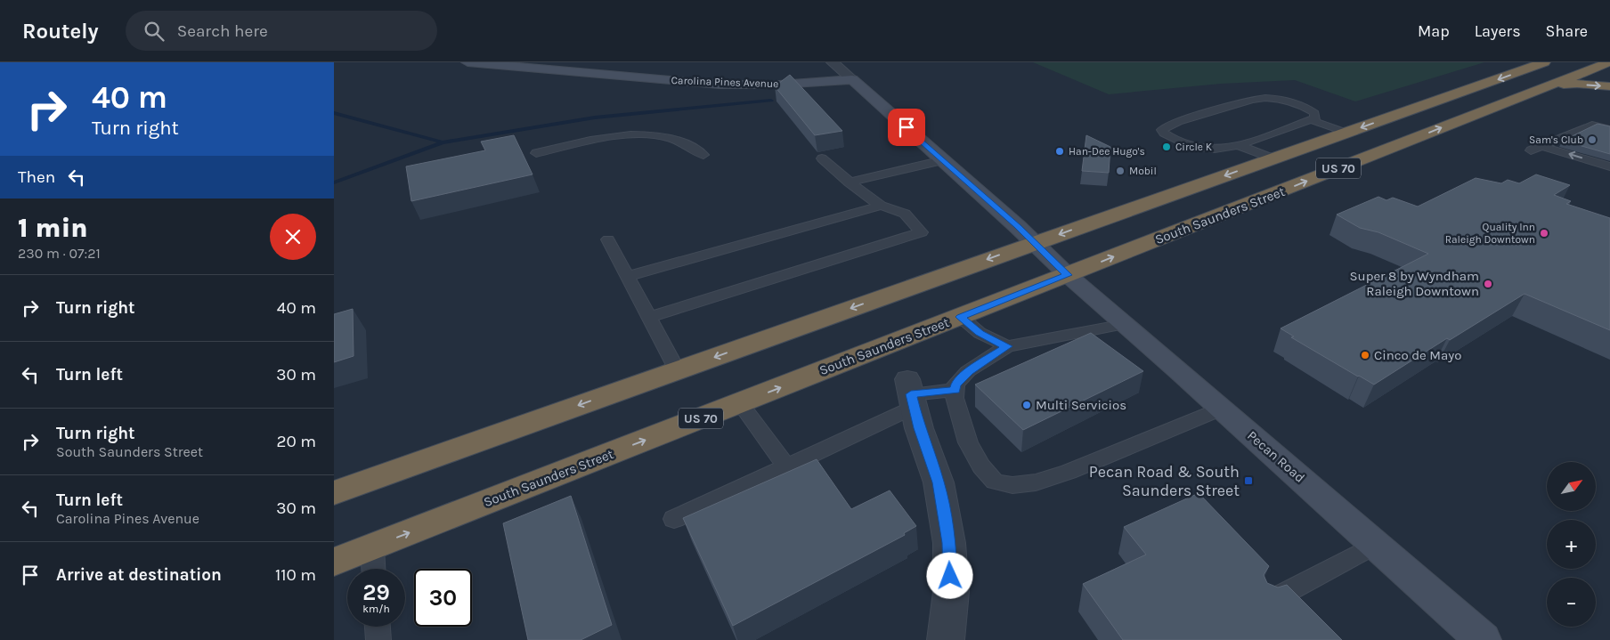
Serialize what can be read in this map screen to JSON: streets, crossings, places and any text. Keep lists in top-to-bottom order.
{
  "streets": {
    "highway": ["US 70", "South Saunders Street"],
    "street": ["Carolina Pines Avenue", "Pecan Road"]
  },
  "crossings": [
    ["South Saunders Street", "Pecan Road"]
  ],
  "places": {
    "other": [
      "Sam's Club",
      "Circle K",
      "Han-Dee Hugo's",
      "Mobil",
      "Quality Inn Raleigh Downtown",
      "Super 8 by Wyndham Raleigh Downtown",
      "Cinco de Mayo",
      "Multi Servicios"
    ],
    "transit": ["Pecan Road & South Saunders Street"]
  },
  "north": "top right",
  "page": {
    "header": "Routely",
    "search": "Search here",
    "nav": ["Map", "Layers", "Share"],
    "turn": ["40 m", "Turn right"],
    "then": "Then",
    "heading": ["1 min", "230 m · 07:21"],
    "list": [
      {
        "name": "Turn right",
        "value": "40 m"
      },
      {
        "name": "Turn left",
        "value": "30 m"
      },
      {
        "name": "Turn right",
        "note": "South Saunders Street",
        "value": "20 m"
      },
      {
        "name": "Turn left",
        "note": "Carolina Pines Avenue",
        "value": "30 m"
      },
      {
        "name": "Arrive at destination",
        "value": "110 m"
      }
    ],
    "map_buttons": ["+", "−"],
    "speed": "29 km/h",
    "limit": "30"
  }
}
